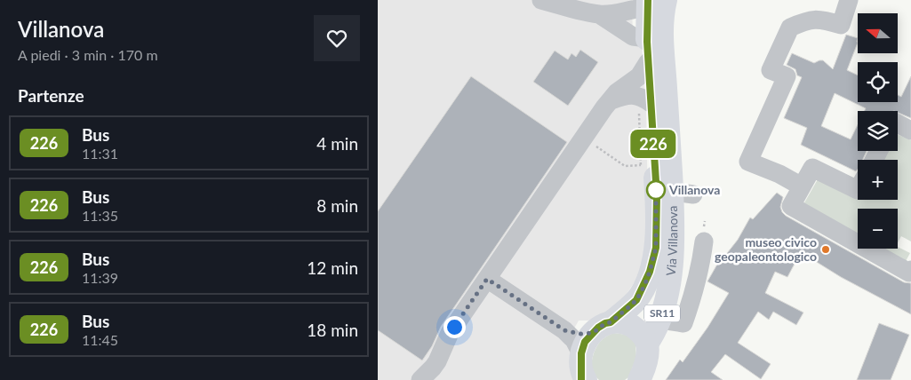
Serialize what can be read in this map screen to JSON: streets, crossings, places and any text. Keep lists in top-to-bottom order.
{
  "streets": {
    "main road": ["Via Villanova", "SR11"]
  },
  "crossings": [
    ["Via Villanova", "SR11"]
  ],
  "places": ["Villanova", "museo civico geopaleontologico"],
  "lines": ["bus line 226"],
  "north": "left",
  "page": {
    "heading": [
      ["Villanova", "A piedi · 3 min · 170 m"],
      "Partenze"
    ],
    "on_map": "226",
    "map_buttons": ["+", "−"],
    "list": [
      {
        "mark": "226",
        "name": "Bus",
        "note": "11:31",
        "value": "4 min"
      },
      {
        "mark": "226",
        "name": "Bus",
        "note": "11:35",
        "value": "8 min"
      },
      {
        "mark": "226",
        "name": "Bus",
        "note": "11:39",
        "value": "12 min"
      },
      {
        "mark": "226",
        "name": "Bus",
        "note": "11:45",
        "value": "18 min"
      }
    ]
  }
}
